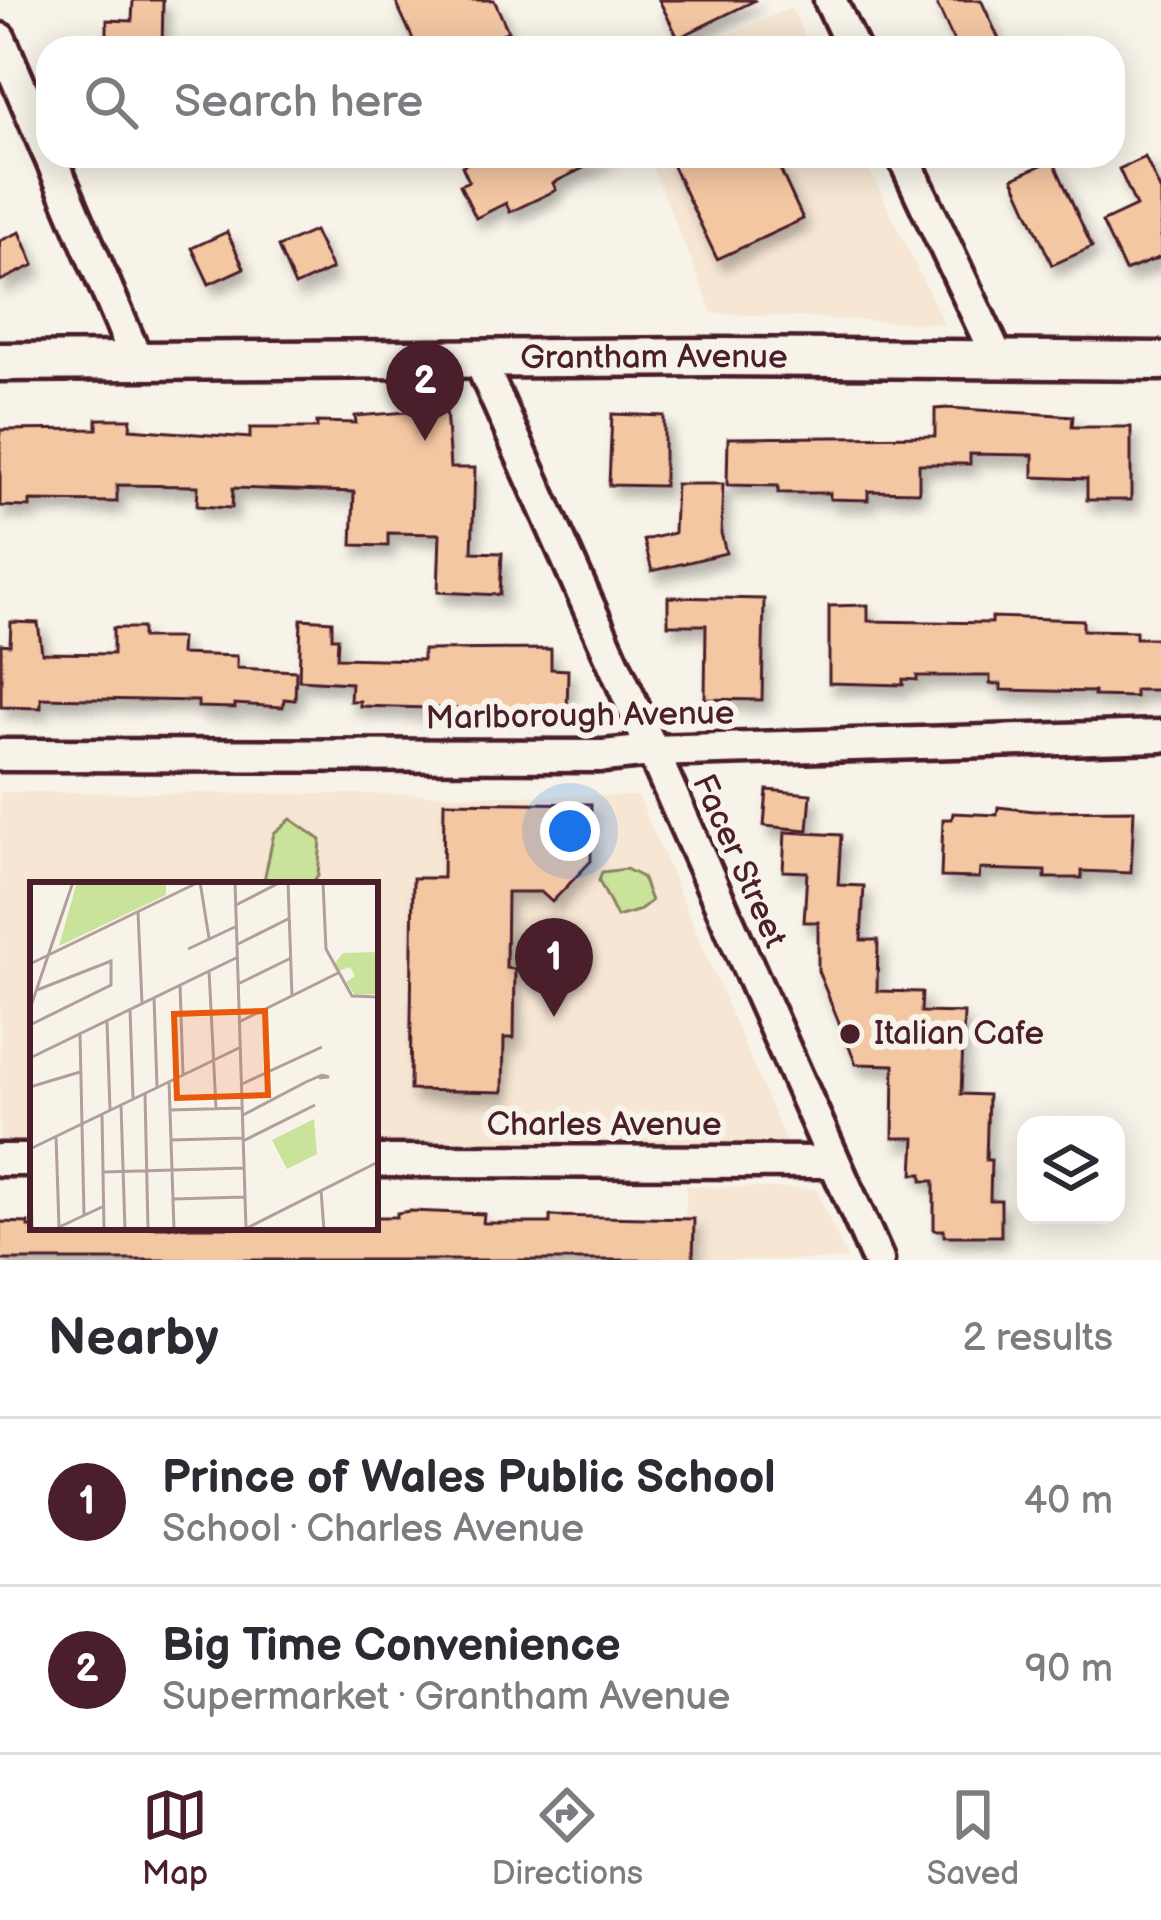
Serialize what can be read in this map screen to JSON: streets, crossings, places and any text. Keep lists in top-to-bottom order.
{
  "streets": {
    "street": [
      "Grantham Avenue",
      "Marlborough Avenue",
      "Facer Street",
      "Charles Avenue"
    ]
  },
  "crossings": [
    ["Grantham Avenue", "Facer Street"],
    ["Marlborough Avenue", "Facer Street"],
    ["Facer Street", "Charles Avenue"]
  ],
  "places": ["Italian Cafe"],
  "page": {
    "search": "Search here",
    "pins": ["2", "1"],
    "heading": ["Nearby", "2 results"],
    "list": [
      {
        "mark": "1",
        "name": "Prince of Wales Public School",
        "note": "School · Charles Avenue",
        "value": "40 m"
      },
      {
        "mark": "2",
        "name": "Big Time Convenience",
        "note": "Supermarket · Grantham Avenue",
        "value": "90 m"
      }
    ],
    "nav": ["Map", "Directions", "Saved"]
  }
}
